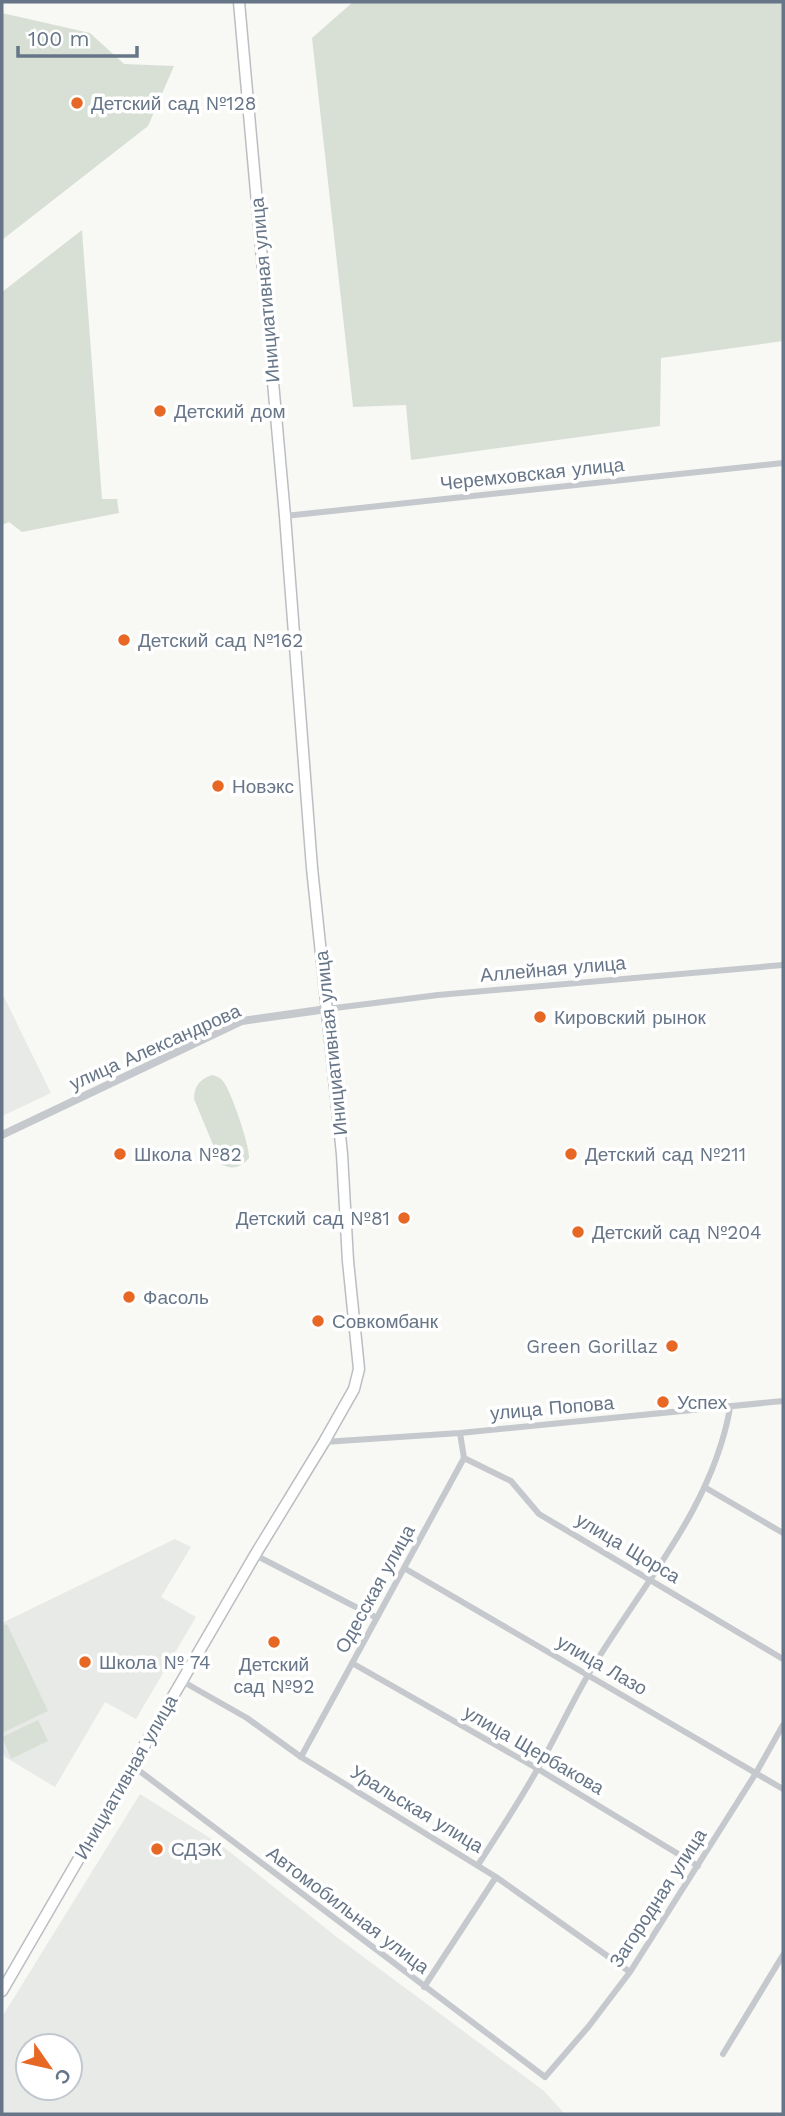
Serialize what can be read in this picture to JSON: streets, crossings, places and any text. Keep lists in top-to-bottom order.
{
  "streets": {
    "main road": ["Инициативная улица"],
    "street": [
      "Черемховская улица",
      "Аллейная улица",
      "улица Александрова",
      "улица Попова",
      "улица Щорса",
      "Одесская улица",
      "улица Лазо",
      "улица Щербакова",
      "Уральская улица",
      "Загородная улица",
      "Автомобильная улица"
    ]
  },
  "crossings": [
    ["Инициативная улица", "Черемховская улица"],
    ["Инициативная улица", "Аллейная улица"],
    ["Инициативная улица", "улица Александрова"],
    ["Инициативная улица", "улица Попова"],
    ["Инициативная улица", "Уральская улица"],
    ["Инициативная улица", "Автомобильная улица"],
    ["Аллейная улица", "улица Александрова"],
    ["улица Щорса", "Одесская улица"],
    ["Одесская улица", "улица Лазо"],
    ["Одесская улица", "улица Щербакова"],
    ["Одесская улица", "Уральская улица"],
    ["улица Лазо", "Загородная улица"],
    ["улица Щербакова", "Загородная улица"],
    ["Уральская улица", "Загородная улица"],
    ["Загородная улица", "Автомобильная улица"]
  ],
  "places": [
    "Детский сад №128",
    "Детский дом",
    "Детский сад №162",
    "Новэкс",
    "Кировский рынок",
    "Школа №82",
    "Детский сад №211",
    "Детский сад №81",
    "Детский сад №204",
    "Фасоль",
    "Совкомбанк",
    "Green Gorillaz",
    "Успех",
    "Детский сад №92",
    "Школа № 74",
    "СДЭК"
  ],
  "scale_bar": "100 m",
  "north": "bottom right"
}
